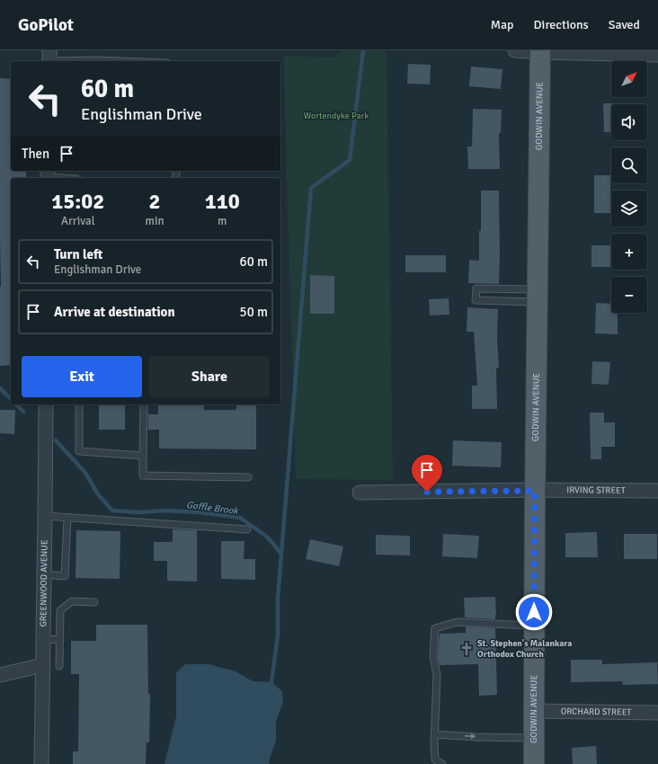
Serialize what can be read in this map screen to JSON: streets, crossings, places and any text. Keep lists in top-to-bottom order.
{
  "streets": {
    "main road": ["GODWIN AVENUE"],
    "street": ["IRVING STREET", "GREENWOOD AVENUE", "ORCHARD STREET"]
  },
  "crossings": [
    ["GODWIN AVENUE", "IRVING STREET"],
    ["GODWIN AVENUE", "ORCHARD STREET"]
  ],
  "water": ["Goffle Brook"],
  "parks": ["Wortendyke Park"],
  "places": {
    "church": ["St. Stephen's Malankara Orthodox Church"]
  },
  "north": "top right",
  "page": {
    "header": "GoPilot",
    "nav": ["Map", "Directions", "Saved"],
    "map_buttons": ["+", "−"],
    "turn": ["60 m", "Englishman Drive"],
    "then": "Then",
    "eta": [
      "15:02",
      "Arrival",
      "2",
      "min",
      "110",
      "m"
    ],
    "list": [
      {
        "name": "Turn left",
        "note": "Englishman Drive",
        "value": "60 m"
      },
      {
        "name": "Arrive at destination",
        "value": "50 m"
      }
    ],
    "buttons": ["Exit", "Share"]
  }
}
